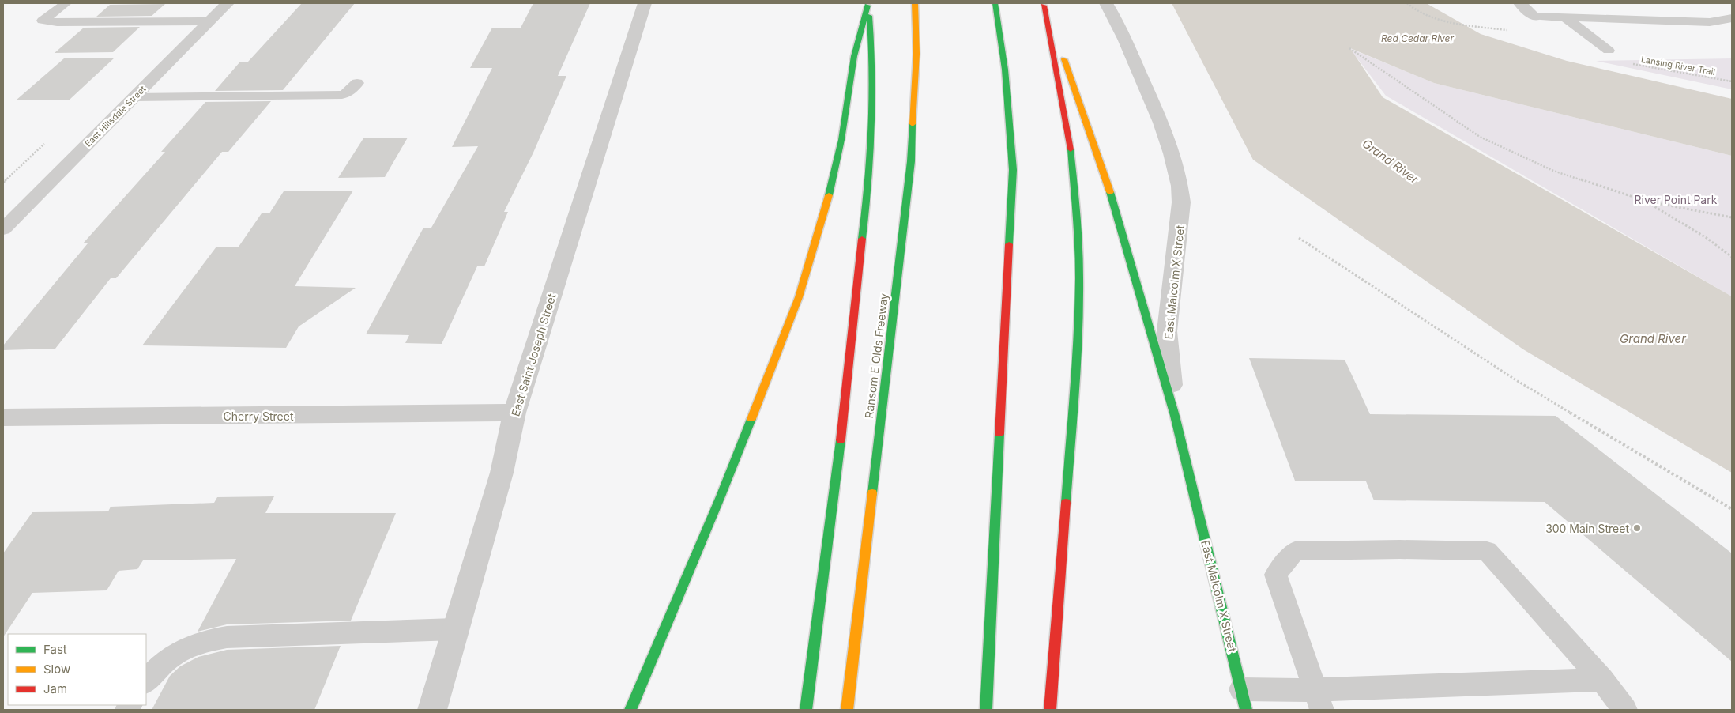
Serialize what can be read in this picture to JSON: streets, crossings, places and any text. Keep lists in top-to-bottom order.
{
  "streets": {
    "main road": ["East Malcolm X Street", "Ransom E Olds Freeway"],
    "street": ["East Hillsdale Street", "East Saint Joseph Street", "Cherry Street"],
    "path": ["Lansing River Trail"]
  },
  "crossings": [
    ["East Saint Joseph Street", "Cherry Street"]
  ],
  "water": ["Red Cedar River", "Grand River"],
  "parks": ["River Point Park"],
  "places": ["300 Main Street"],
  "legend": ["Fast", "Slow", "Jam"]
}
